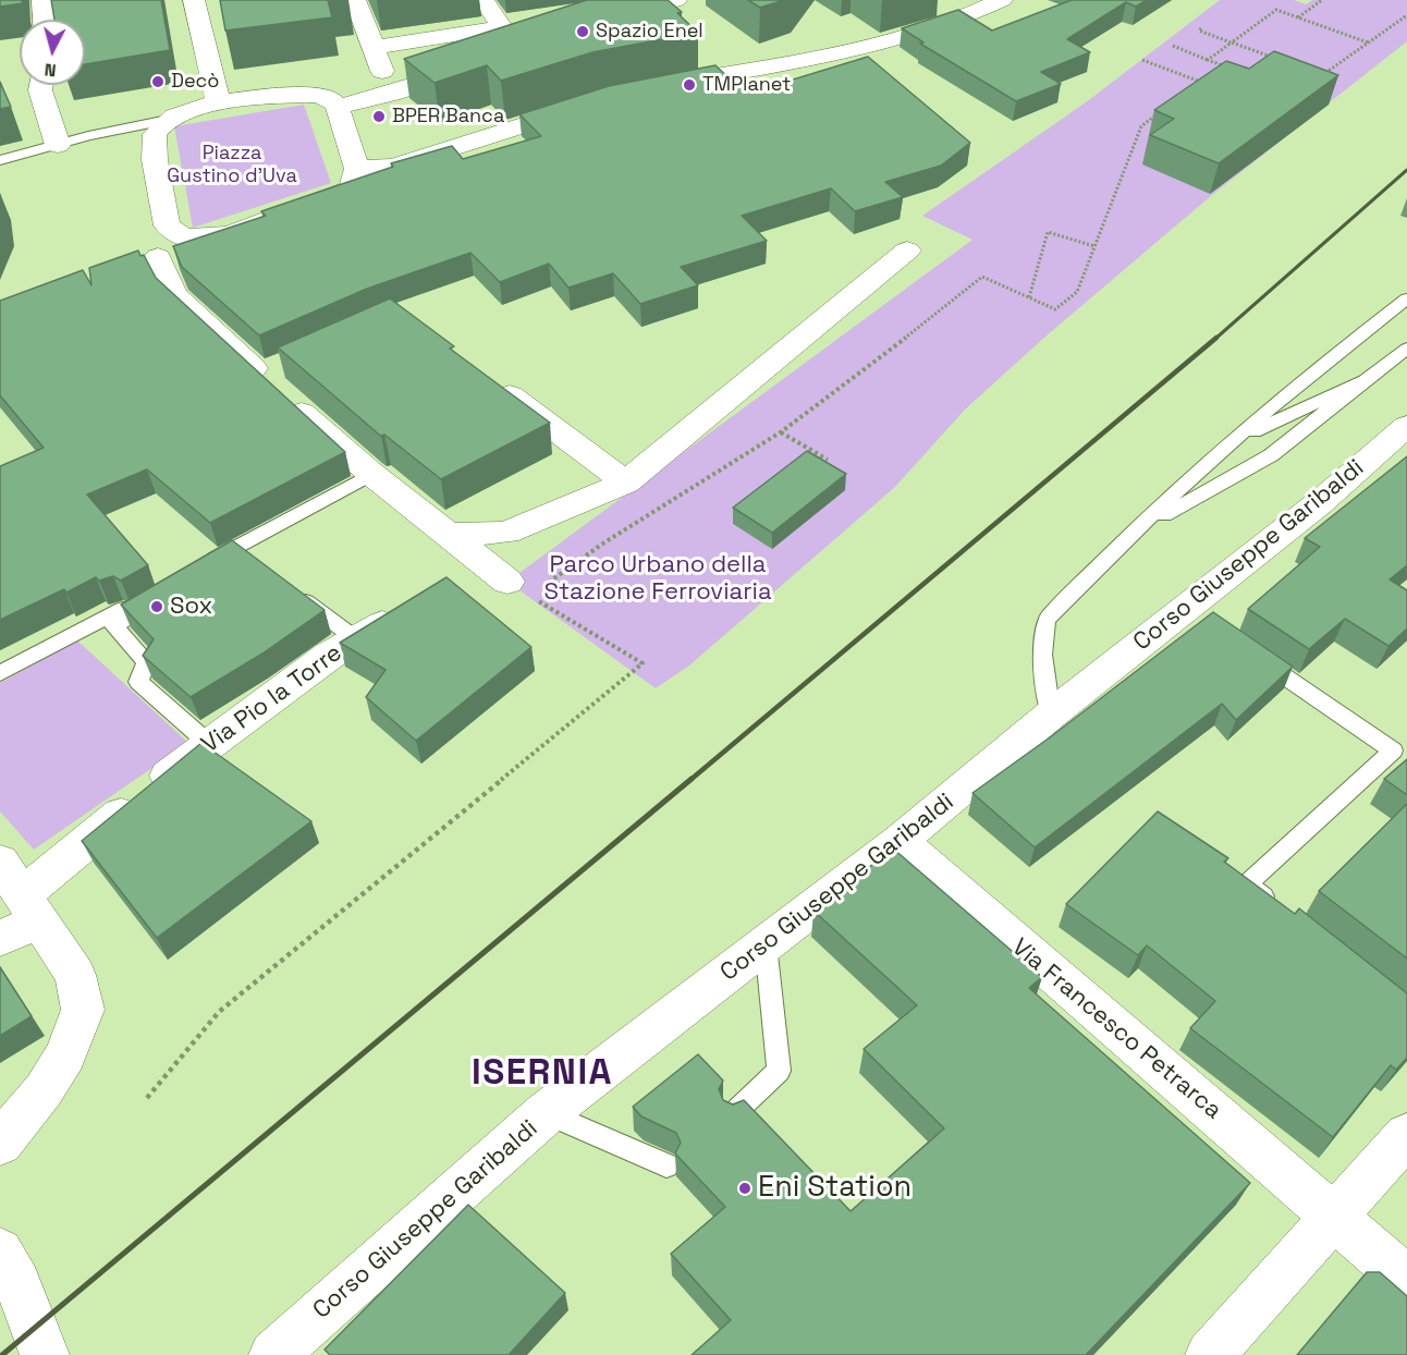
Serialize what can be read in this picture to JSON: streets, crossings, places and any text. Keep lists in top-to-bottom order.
{
  "streets": {
    "street": ["Corso Giuseppe Garibaldi", "Via Pio la Torre", "Via Francesco Petrarca"]
  },
  "crossings": [
    ["Corso Giuseppe Garibaldi", "Via Francesco Petrarca"]
  ],
  "districts": ["ISERNIA"],
  "parks": ["Piazza Gustino d'Uva", "Parco Urbano della Stazione Ferroviaria"],
  "places": [
    "Spazio Enel",
    "Decò",
    "TMPlanet",
    "BPER Banca",
    "Sox",
    "Eni Station"
  ],
  "north": "bottom"
}
